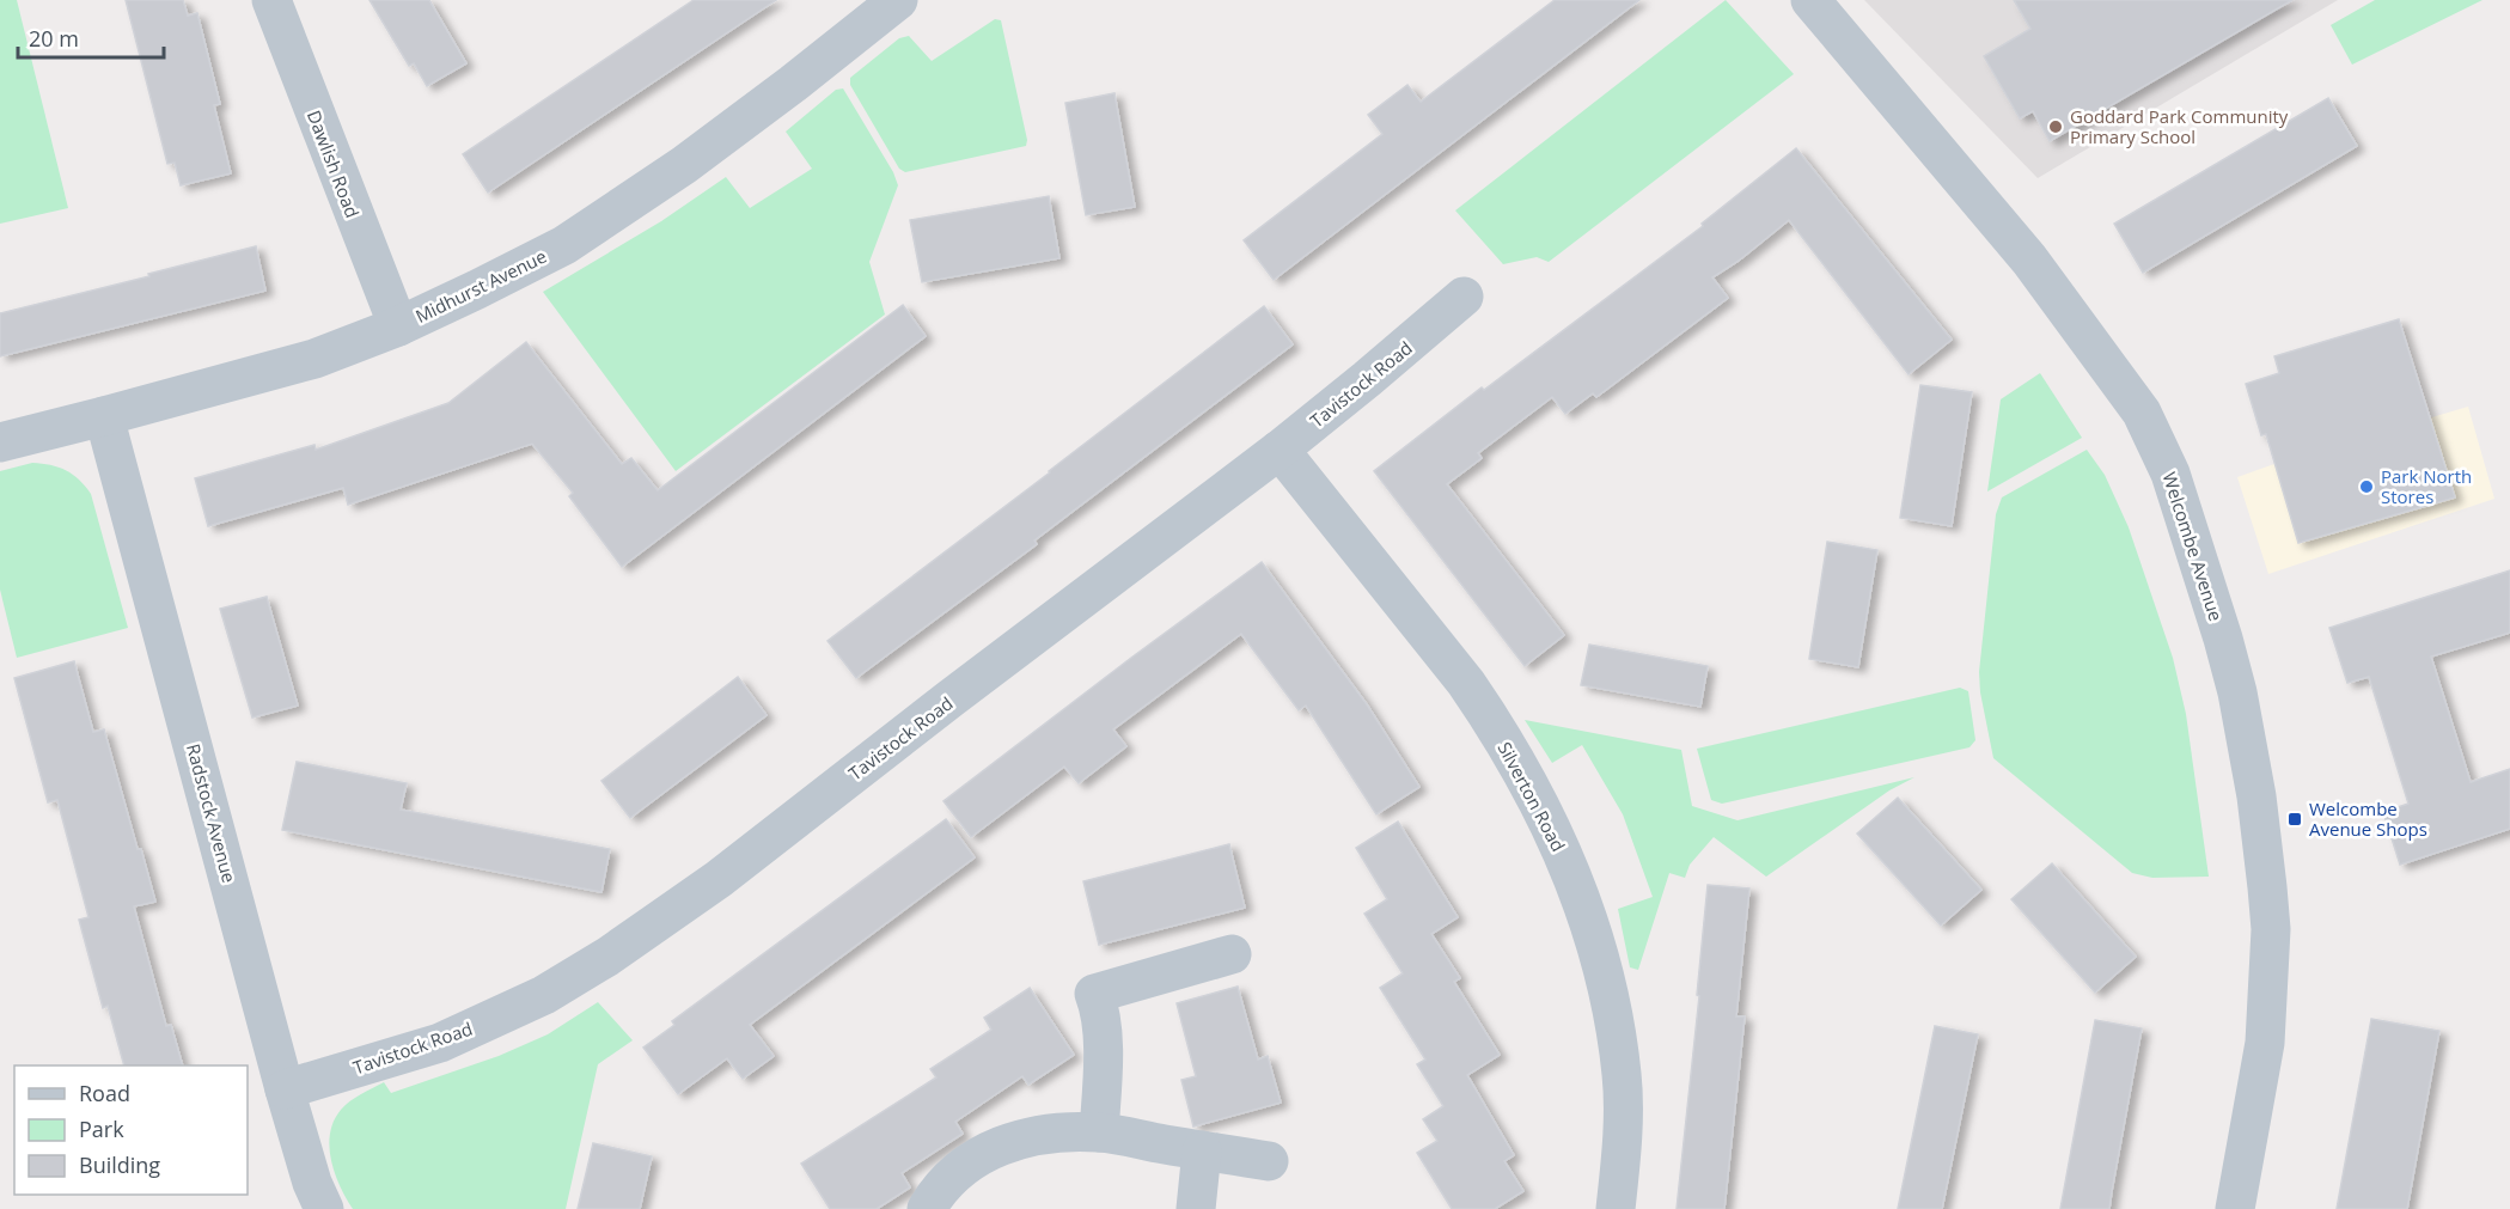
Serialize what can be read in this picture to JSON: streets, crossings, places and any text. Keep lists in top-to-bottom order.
{
  "streets": {
    "street": [
      "Dawlish Road",
      "Midhurst Avenue",
      "Tavistock Road",
      "Welcombe Avenue",
      "Silverton Road",
      "Radstock Avenue"
    ]
  },
  "crossings": [
    ["Dawlish Road", "Midhurst Avenue"],
    ["Midhurst Avenue", "Radstock Avenue"],
    ["Tavistock Road", "Silverton Road"],
    ["Tavistock Road", "Radstock Avenue"]
  ],
  "places": {
    "other": ["Goddard Park Community Primary School", "Park North Stores"],
    "transit": ["Welcombe Avenue Shops"]
  },
  "legend": ["Road", "Park", "Building"],
  "scale_bar": "20 m"
}
